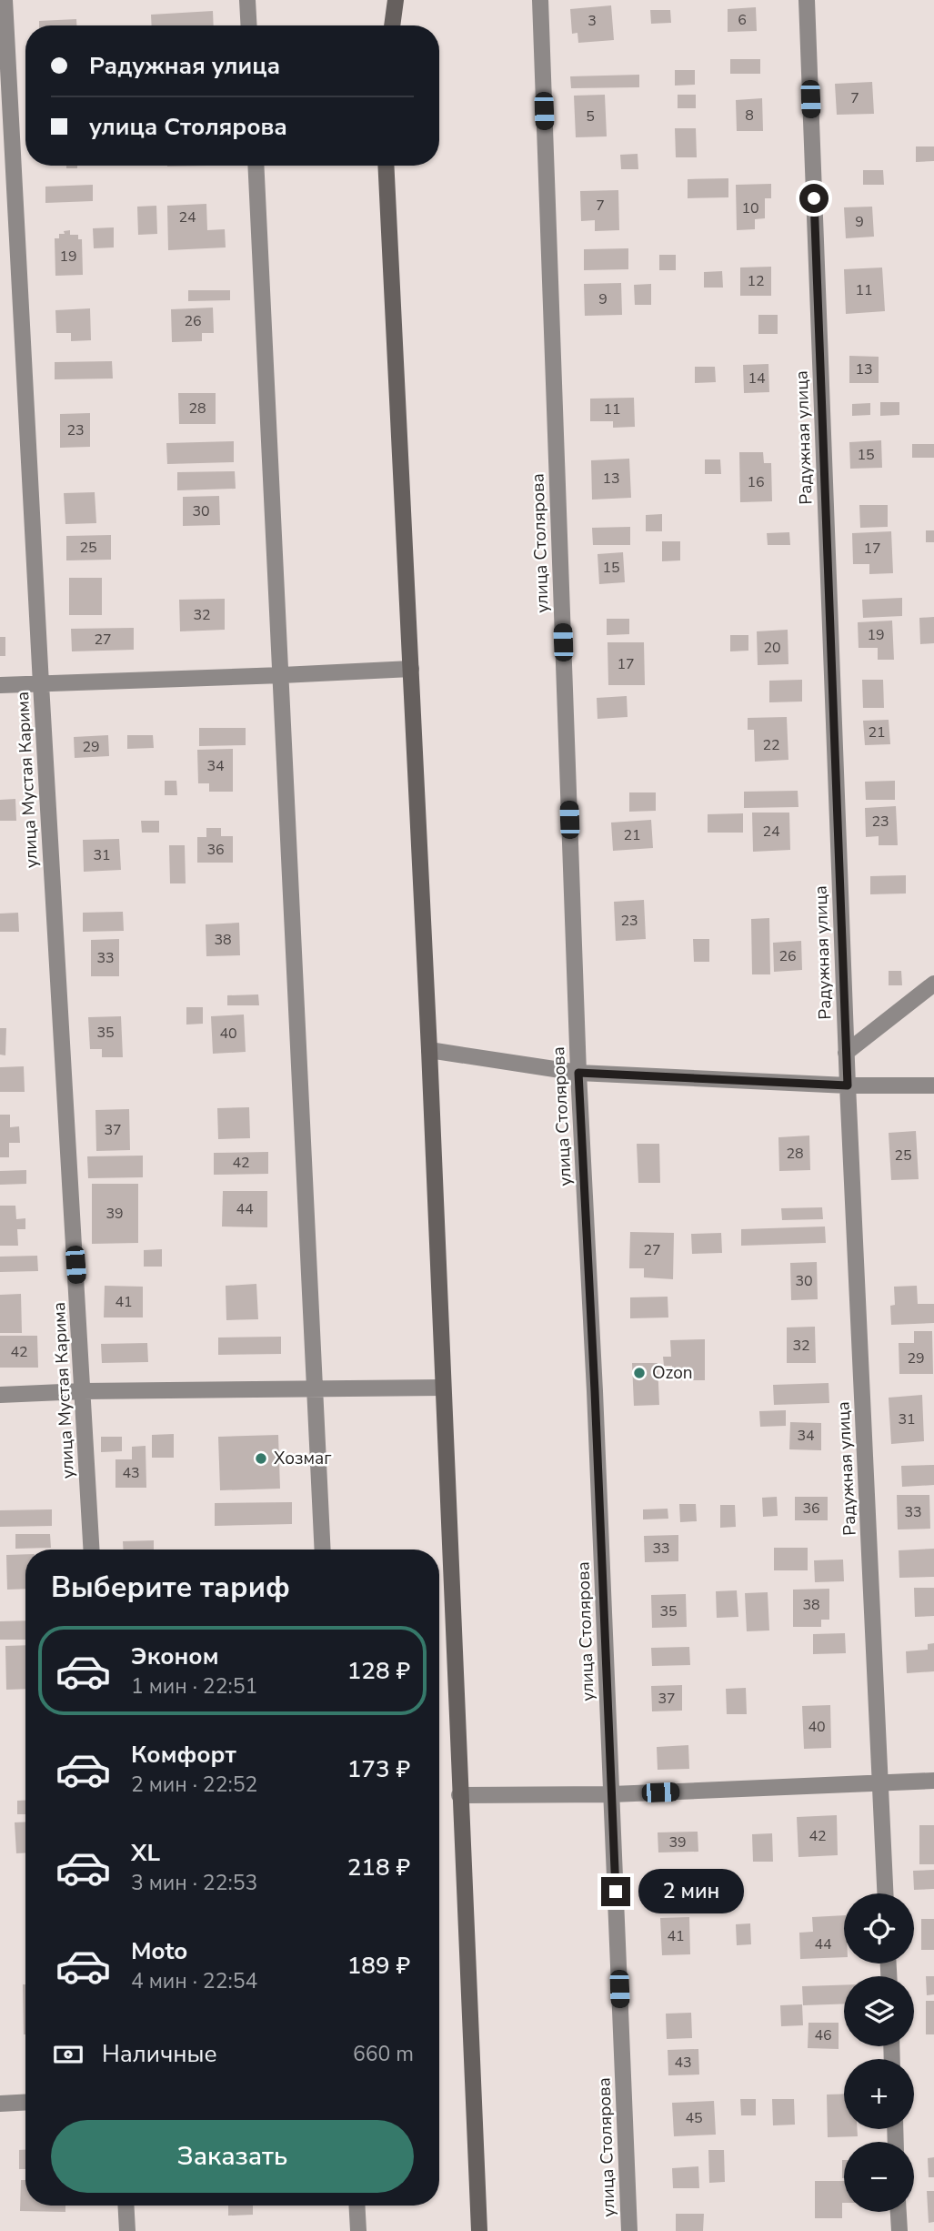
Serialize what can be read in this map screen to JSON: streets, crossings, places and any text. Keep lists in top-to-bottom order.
{
  "streets": {
    "street": ["Радужная улица", "улица Столярова", "улица Мустая Карима"]
  },
  "places": ["Ozon", "Хозмаг"],
  "house_numbers": [
    "6",
    "3",
    "7",
    "8",
    "5",
    "7",
    "10",
    "24",
    "9",
    "19",
    "12",
    "11",
    "9",
    "26",
    "13",
    "14",
    "28",
    "11",
    "23",
    "15",
    "13",
    "16",
    "30",
    "25",
    "17",
    "15",
    "32",
    "19",
    "27",
    "20",
    "17",
    "21",
    "22",
    "29",
    "34",
    "23",
    "24",
    "21",
    "36",
    "31",
    "23",
    "38",
    "26",
    "33",
    "35",
    "40",
    "37",
    "28",
    "25",
    "42",
    "44",
    "39",
    "27",
    "30",
    "41",
    "32",
    "42",
    "29",
    "31",
    "34",
    "43",
    "36",
    "33",
    "33",
    "38",
    "35",
    "37",
    "40",
    "42",
    "39",
    "41",
    "44",
    "46",
    "43",
    "45"
  ],
  "page": {
    "banner": ["Радужная улица", "улица Столярова"],
    "heading": "Выберите тариф",
    "list": [
      {
        "name": "Эконом",
        "note": "1 мин · 22:51",
        "value": "128 ₽"
      },
      {
        "name": "Комфорт",
        "note": "2 мин · 22:52",
        "value": "173 ₽"
      },
      {
        "name": "XL",
        "note": "3 мин · 22:53",
        "value": "218 ₽"
      },
      {
        "name": "Moto",
        "note": "4 мин · 22:54",
        "value": "189 ₽"
      }
    ],
    "bubble": "2 мин",
    "map_buttons": ["+", "−"],
    "pay": ["Наличные", "660 m"],
    "buttons": "Заказать"
  }
}
